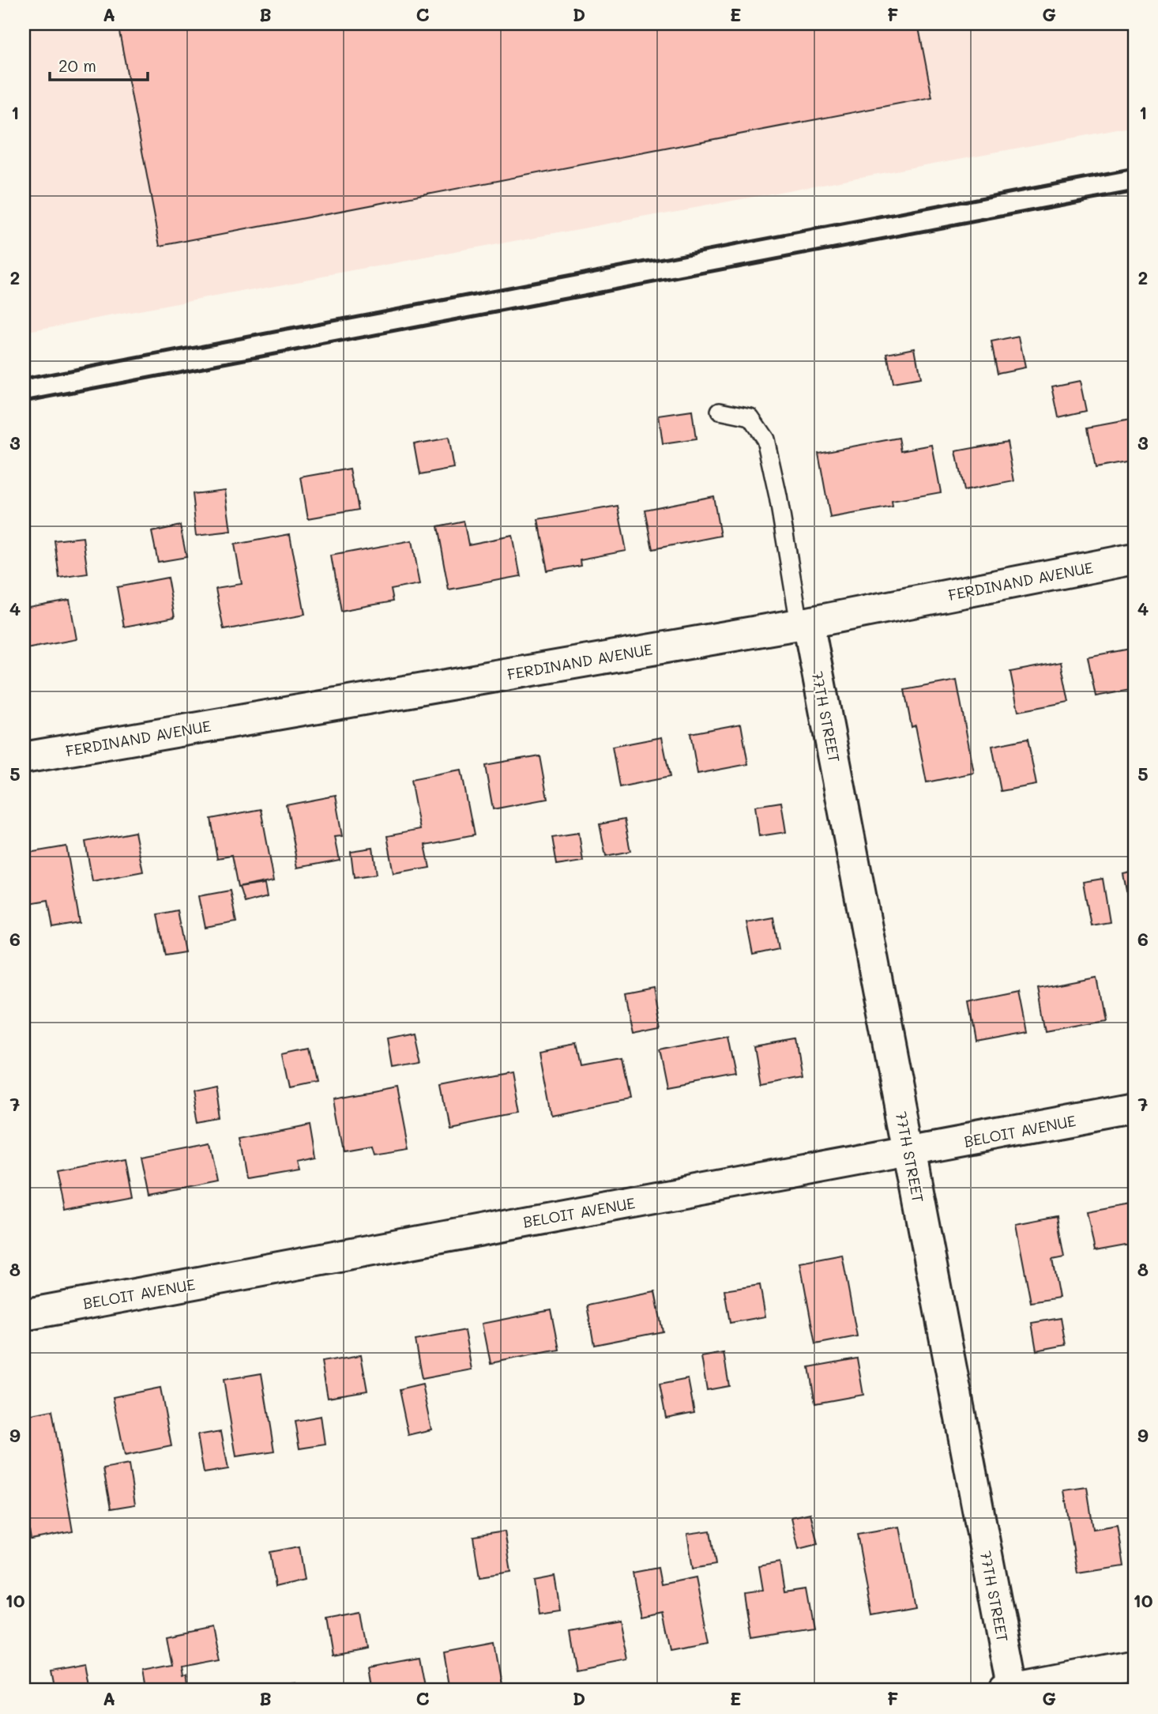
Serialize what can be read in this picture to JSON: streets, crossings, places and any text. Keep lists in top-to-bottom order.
{
  "streets": {
    "street": ["FERDINAND AVENUE", "77TH STREET", "BELOIT AVENUE"]
  },
  "crossings": [
    ["FERDINAND AVENUE", "77TH STREET"],
    ["77TH STREET", "BELOIT AVENUE"]
  ],
  "scale_bar": "20 m",
  "grid": {
    "columns": [
      "A",
      "B",
      "C",
      "D",
      "E",
      "F",
      "G"
    ],
    "rows": [
      "1",
      "2",
      "3",
      "4",
      "5",
      "6",
      "7",
      "8",
      "9",
      "10"
    ]
  }
}
